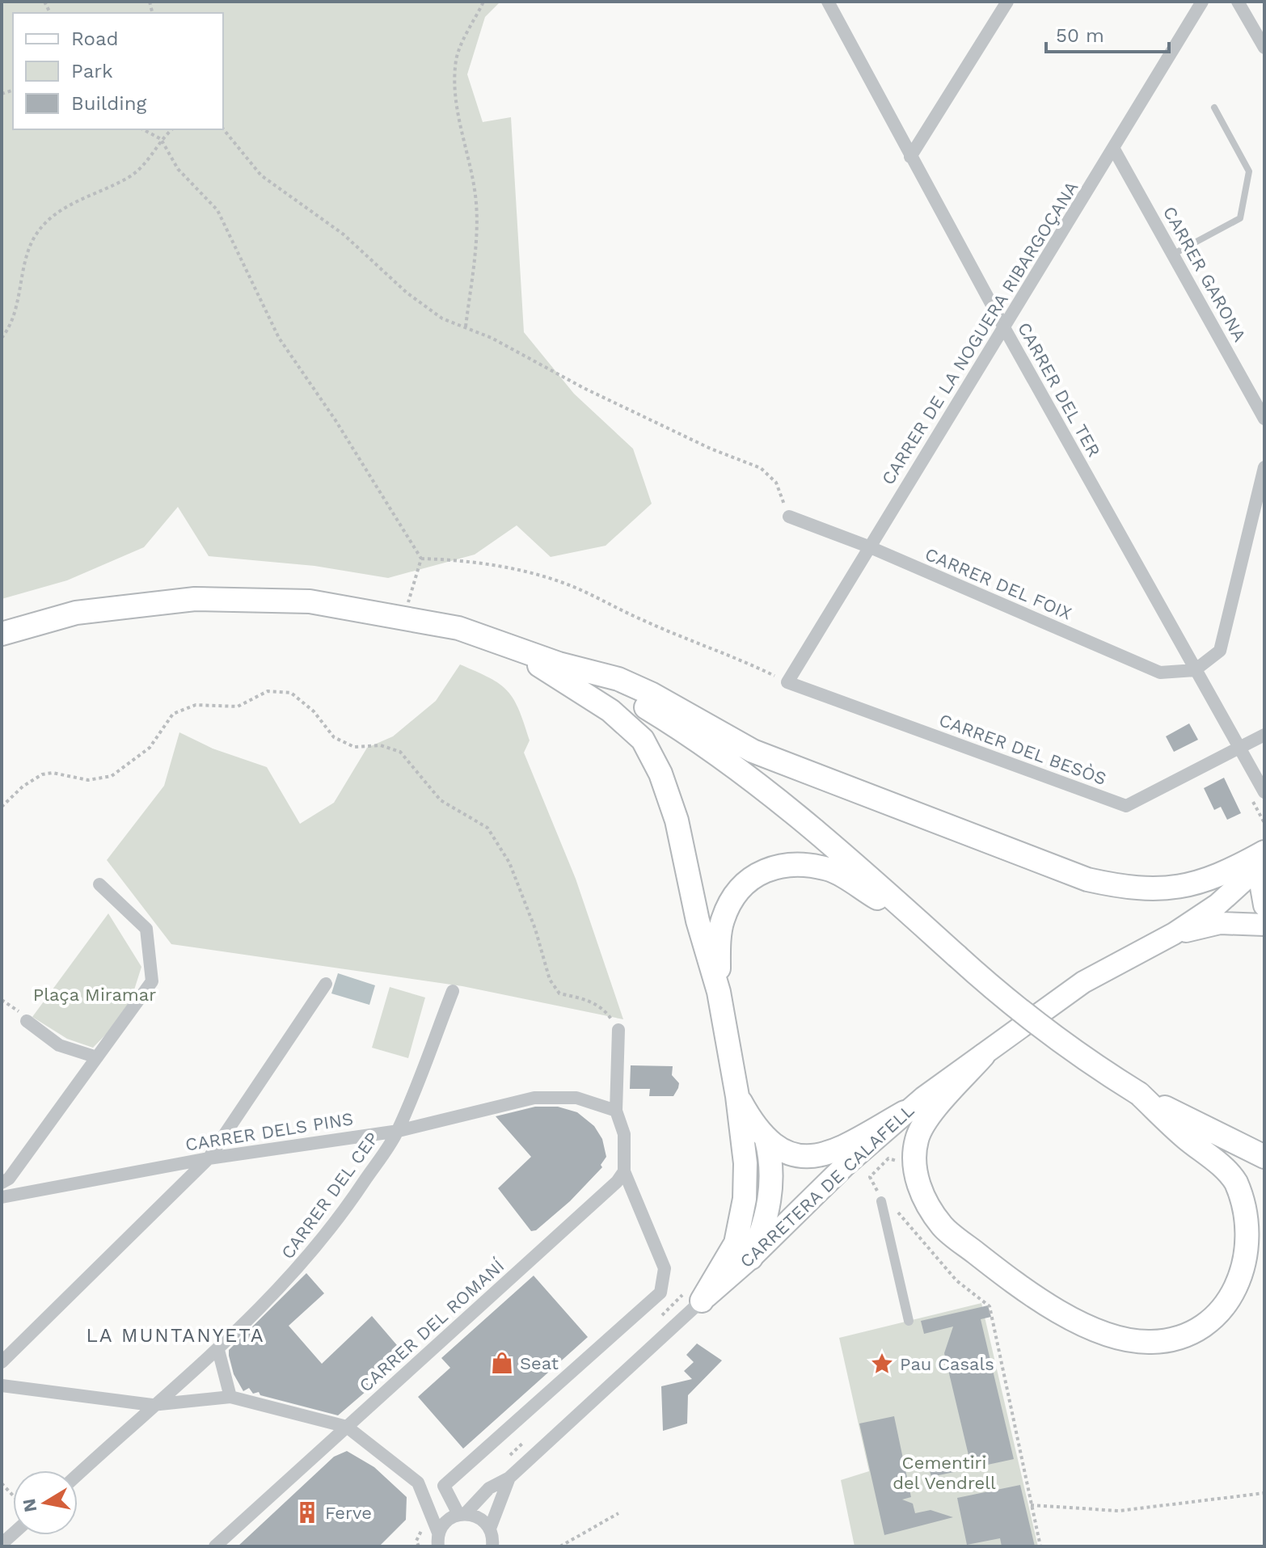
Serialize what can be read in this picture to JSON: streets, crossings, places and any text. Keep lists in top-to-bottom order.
{
  "streets": {
    "main road": ["CARRETERA DE CALAFELL"],
    "street": [
      "CARRER GARONA",
      "CARRER DE LA NOGUERA RIBARGOÇANA",
      "CARRER DEL TER",
      "CARRER DEL FOIX",
      "CARRER DEL BESÒS",
      "CARRER DELS PINS",
      "CARRER DEL CEP",
      "CARRER DEL ROMANÍ"
    ]
  },
  "crossings": [
    ["CARRER GARONA", "CARRER DE LA NOGUERA RIBARGOÇANA"],
    ["CARRER DE LA NOGUERA RIBARGOÇANA", "CARRER DEL TER"],
    ["CARRER DE LA NOGUERA RIBARGOÇANA", "CARRER DEL FOIX"],
    ["CARRER DE LA NOGUERA RIBARGOÇANA", "CARRER DEL BESÒS"],
    ["CARRER DEL TER", "CARRER DEL FOIX"],
    ["CARRER DEL TER", "CARRER DEL BESÒS"],
    ["CARRER DELS PINS", "CARRER DEL CEP"]
  ],
  "districts": ["LA MUNTANYETA"],
  "parks": ["Plaça Miramar", "Cementiri del Vendrell"],
  "places": {
    "shop": ["Seat"],
    "place": ["Pau Casals"],
    "building": ["Ferve"]
  },
  "legend": ["Road", "Park", "Building"],
  "scale_bar": "50 m",
  "north": "left"
}
